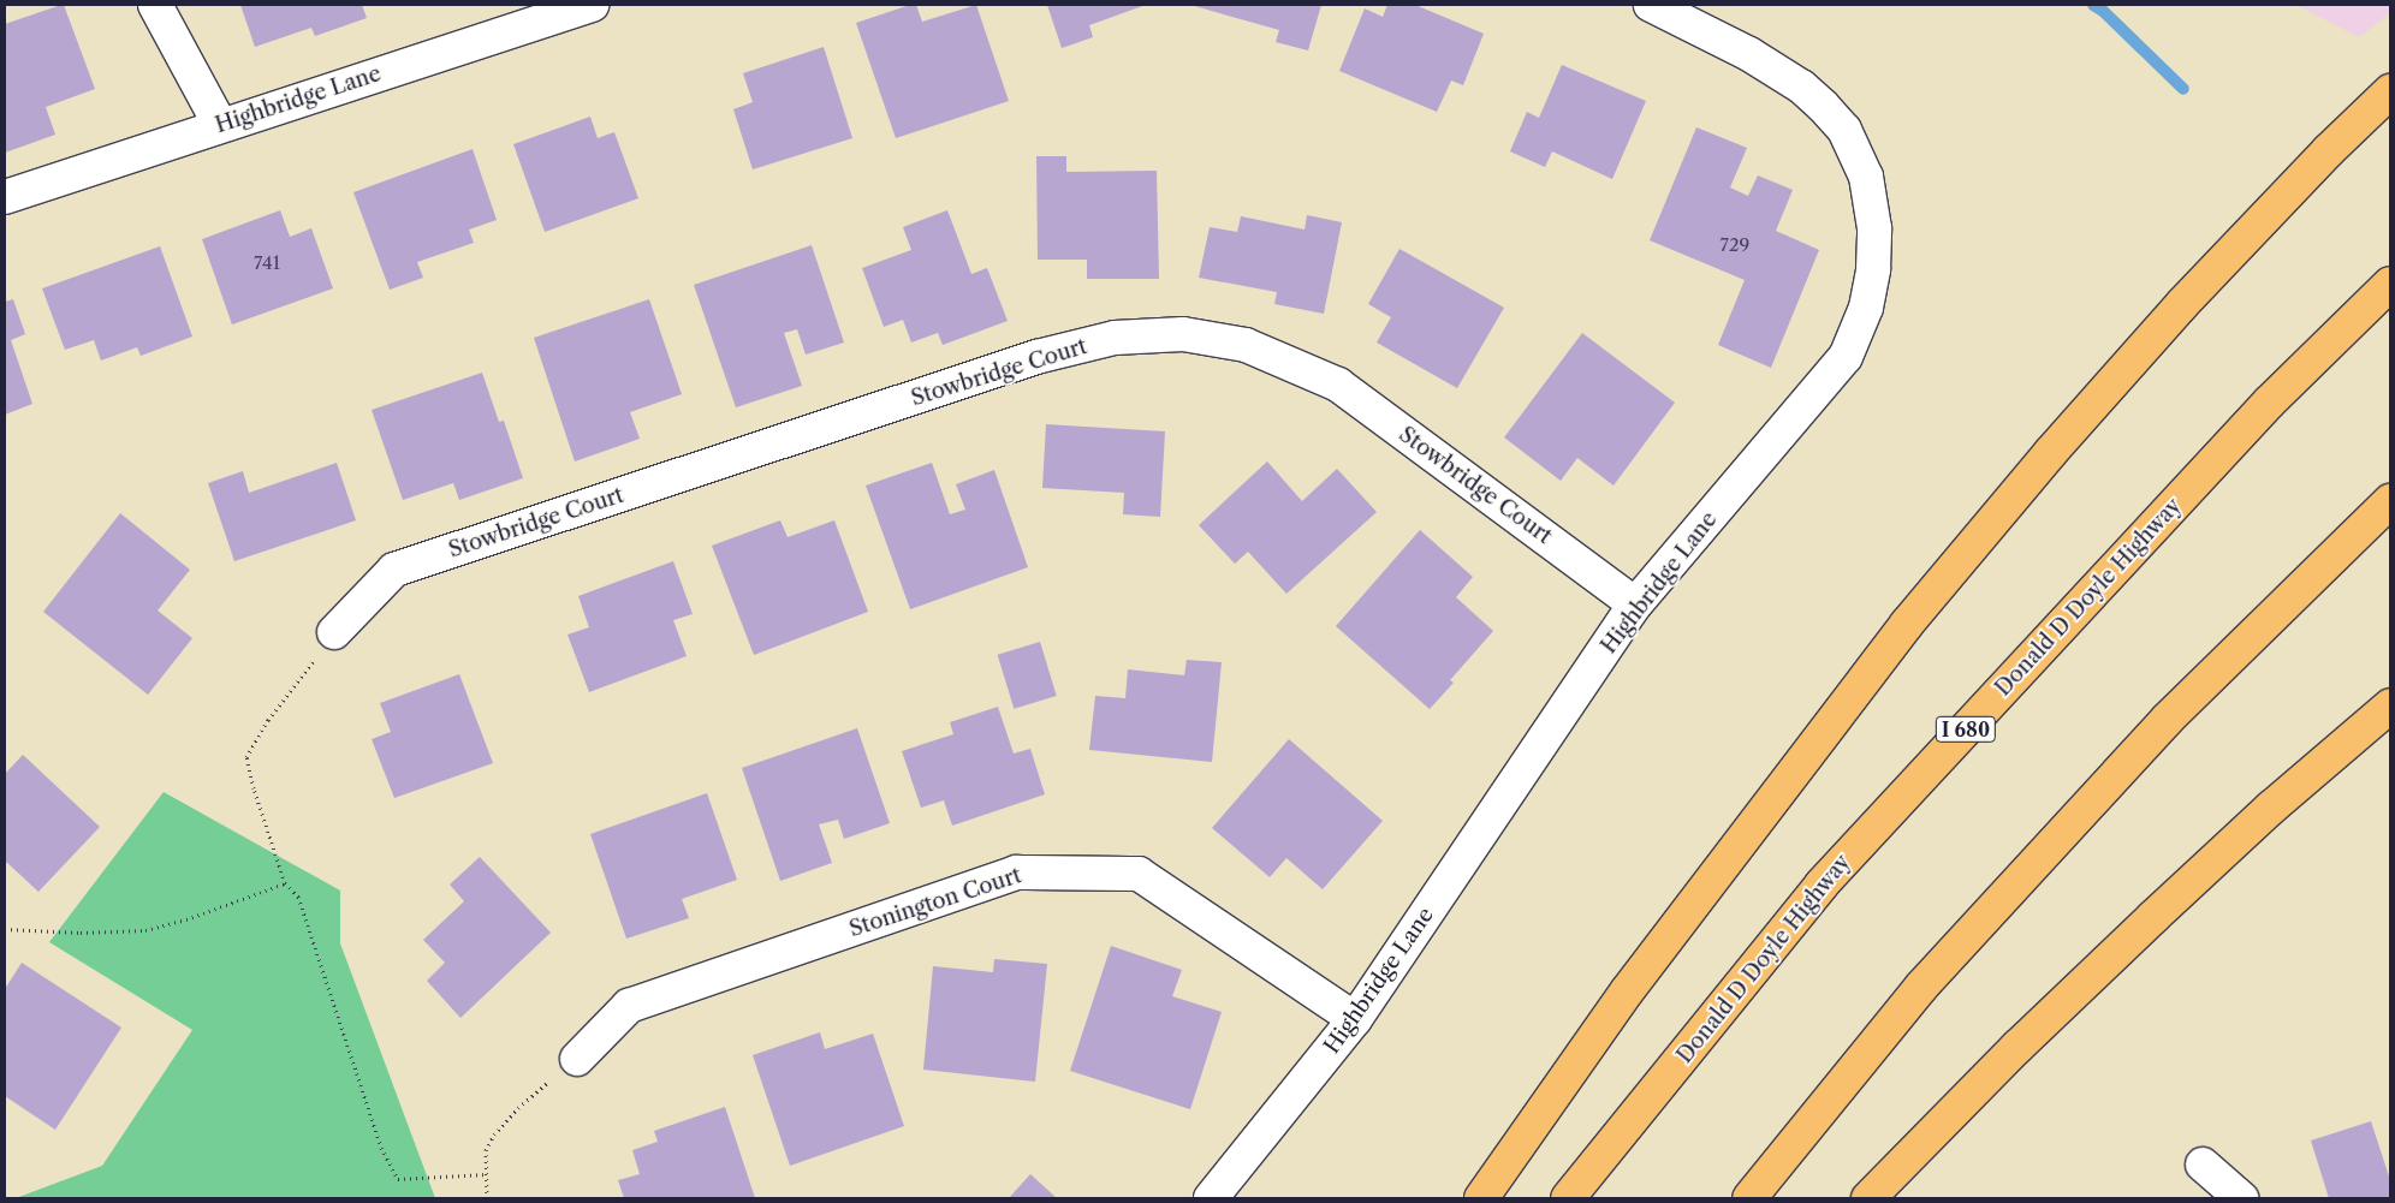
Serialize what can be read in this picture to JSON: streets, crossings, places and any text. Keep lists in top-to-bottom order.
{
  "streets": {
    "highway": ["Donald D Doyle Highway", "I 680"],
    "street": ["Highbridge Lane", "Stowbridge Court", "Stonington Court"]
  },
  "crossings": [
    ["Highbridge Lane", "Stowbridge Court"],
    ["Highbridge Lane", "Stonington Court"]
  ],
  "house_numbers": ["729", "741"]
}
